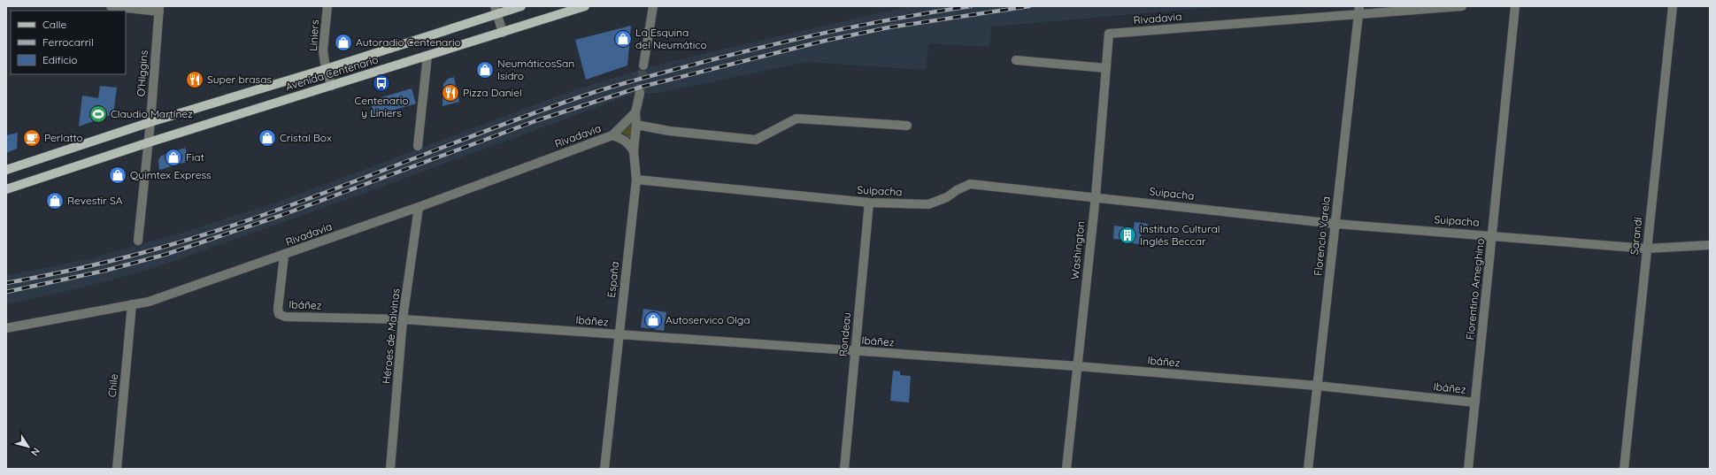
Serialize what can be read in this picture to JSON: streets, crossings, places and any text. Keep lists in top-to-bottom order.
{
  "streets": {
    "main road": ["Avenida Centenario"],
    "street": [
      "Rivadavia",
      "Liniers",
      "O'Higgins",
      "Suipacha",
      "Florencio Varela",
      "Sarandí",
      "Washington",
      "España",
      "Florentino Ameghino",
      "Ibáñez",
      "Rondeau",
      "Héroes de Malvinas",
      "Chile"
    ]
  },
  "crossings": [
    ["Rivadavia", "Florencio Varela"],
    ["Rivadavia", "Washington"],
    ["Rivadavia", "España"],
    ["Rivadavia", "Ibáñez"],
    ["Rivadavia", "Héroes de Malvinas"],
    ["Rivadavia", "Chile"],
    ["Liniers", "Avenida Centenario"],
    ["O'Higgins", "Avenida Centenario"],
    ["Suipacha", "Florencio Varela"],
    ["Suipacha", "Sarandí"],
    ["Suipacha", "Washington"],
    ["Suipacha", "España"],
    ["Suipacha", "Florentino Ameghino"],
    ["Suipacha", "Rondeau"],
    ["Florencio Varela", "Ibáñez"],
    ["Washington", "Ibáñez"],
    ["España", "Ibáñez"],
    ["Florentino Ameghino", "Ibáñez"],
    ["Ibáñez", "Rondeau"],
    ["Ibáñez", "Héroes de Malvinas"]
  ],
  "places": {
    "shop": [
      "La Esquina del Neumático",
      "Autoradio Centenario",
      "NeumáticosSan Isidro",
      "Cristal Box",
      "Fiat",
      "Quimtex Express",
      "Revestir SA",
      "Autoservico Olga"
    ],
    "restaurant": ["Super brasas", "Pizza Daniel"],
    "bus stop": ["Centenario y Liniers"],
    "sports": ["Claudio Martínez"],
    "cafe": ["Perlatto"],
    "building": ["Instituto Cultural Inglés Beccar"]
  },
  "legend": ["Calle", "Ferrocarril", "Edificio"],
  "north": "bottom right"
}
